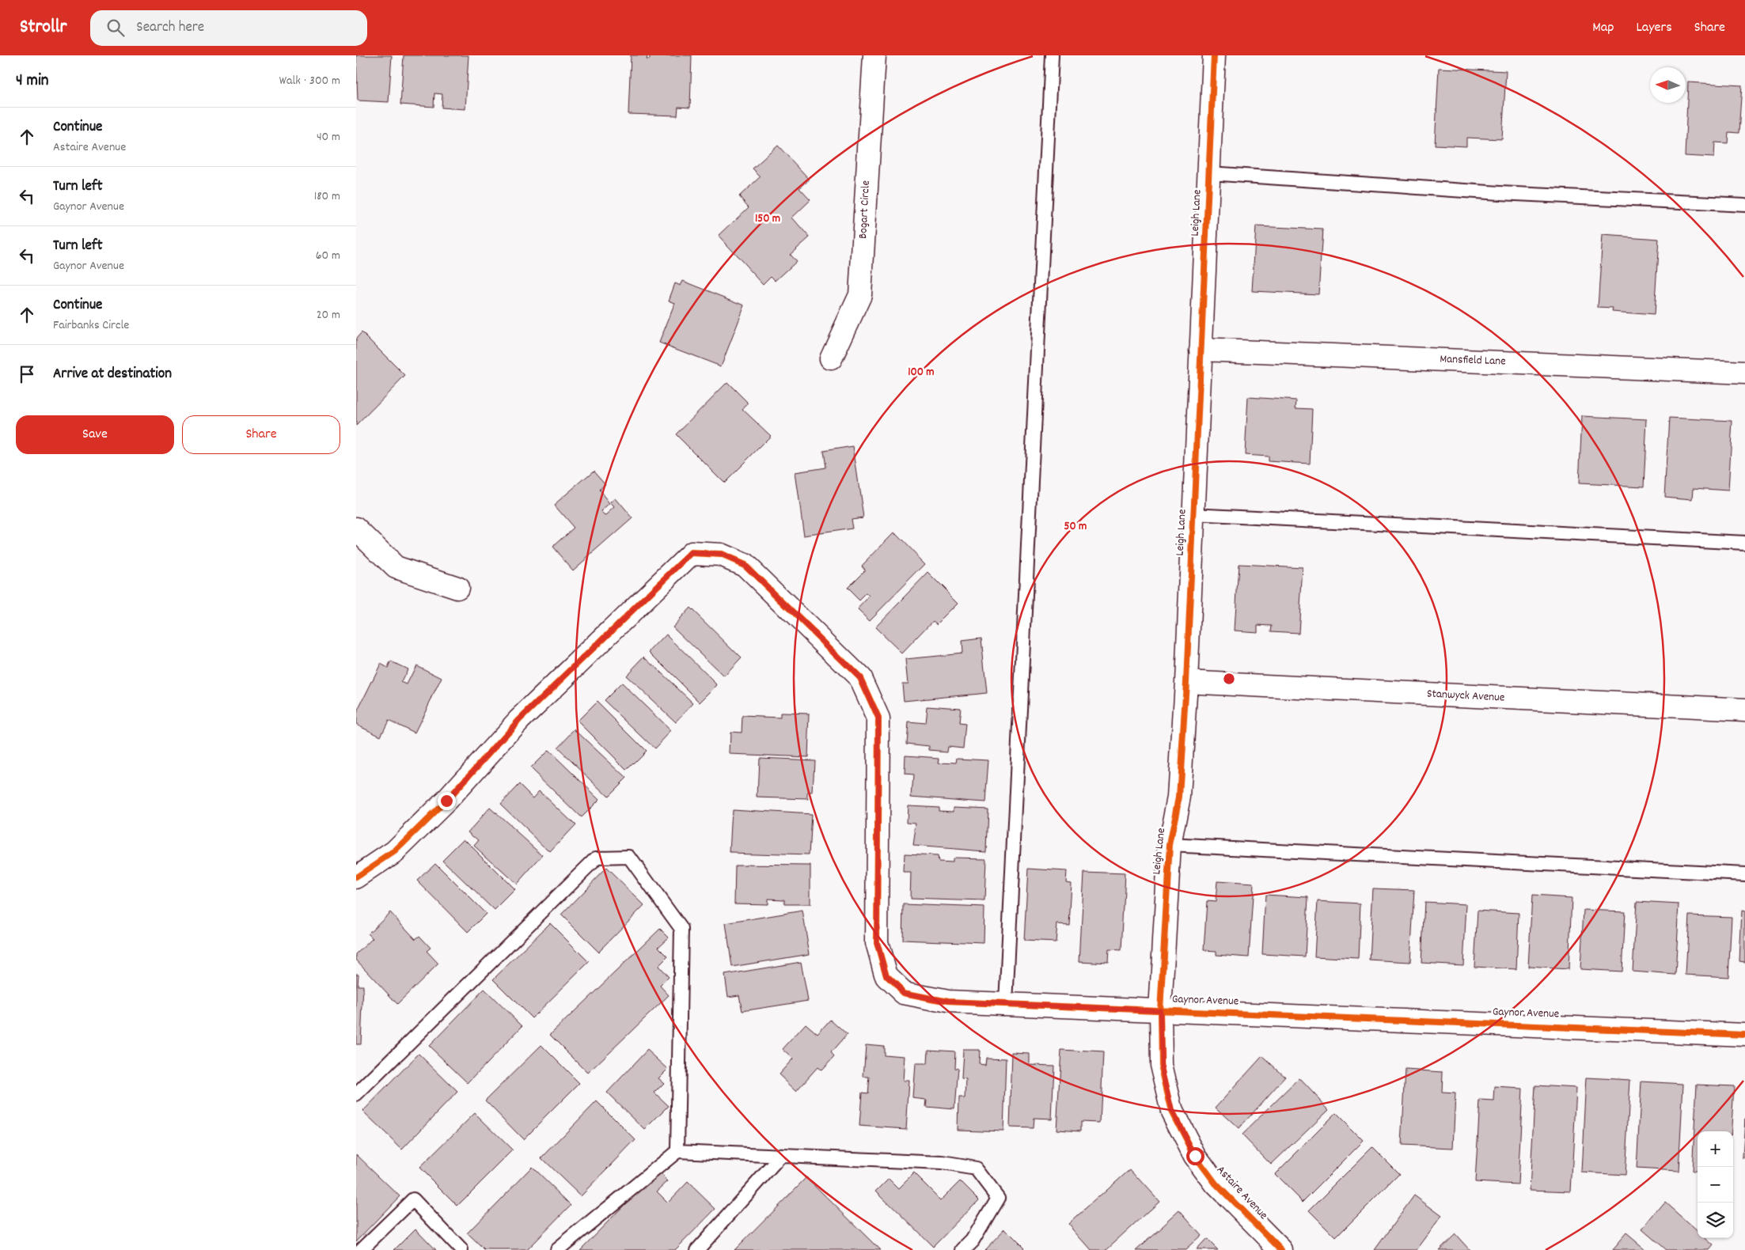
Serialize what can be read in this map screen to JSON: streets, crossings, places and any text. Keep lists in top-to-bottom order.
{
  "streets": {
    "street": [
      "Bogart Circle",
      "Leigh Lane",
      "Mansfield Lane",
      "Stanwyck Avenue",
      "Gaynor Avenue",
      "Astaire Avenue"
    ]
  },
  "crossings": [
    ["Leigh Lane", "Mansfield Lane"],
    ["Leigh Lane", "Stanwyck Avenue"],
    ["Leigh Lane", "Gaynor Avenue"],
    ["Leigh Lane", "Astaire Avenue"],
    ["Gaynor Avenue", "Astaire Avenue"]
  ],
  "north": "left",
  "page": {
    "header": "Strollr",
    "search": "Search here",
    "nav": ["Map", "Layers", "Share"],
    "heading": ["4 min", "Walk · 300 m"],
    "list": [
      ["Continue", "Astaire Avenue", "40 m"],
      ["Turn left", "Gaynor Avenue", "180 m"],
      ["Turn left", "Gaynor Avenue", "60 m"],
      ["Continue", "Fairbanks Circle", "20 m"],
      "Arrive at destination"
    ],
    "buttons": ["Save", "Share"],
    "map_buttons": ["+", "−"]
  },
  "rings": ["150 m", "100 m", "50 m"]
}
